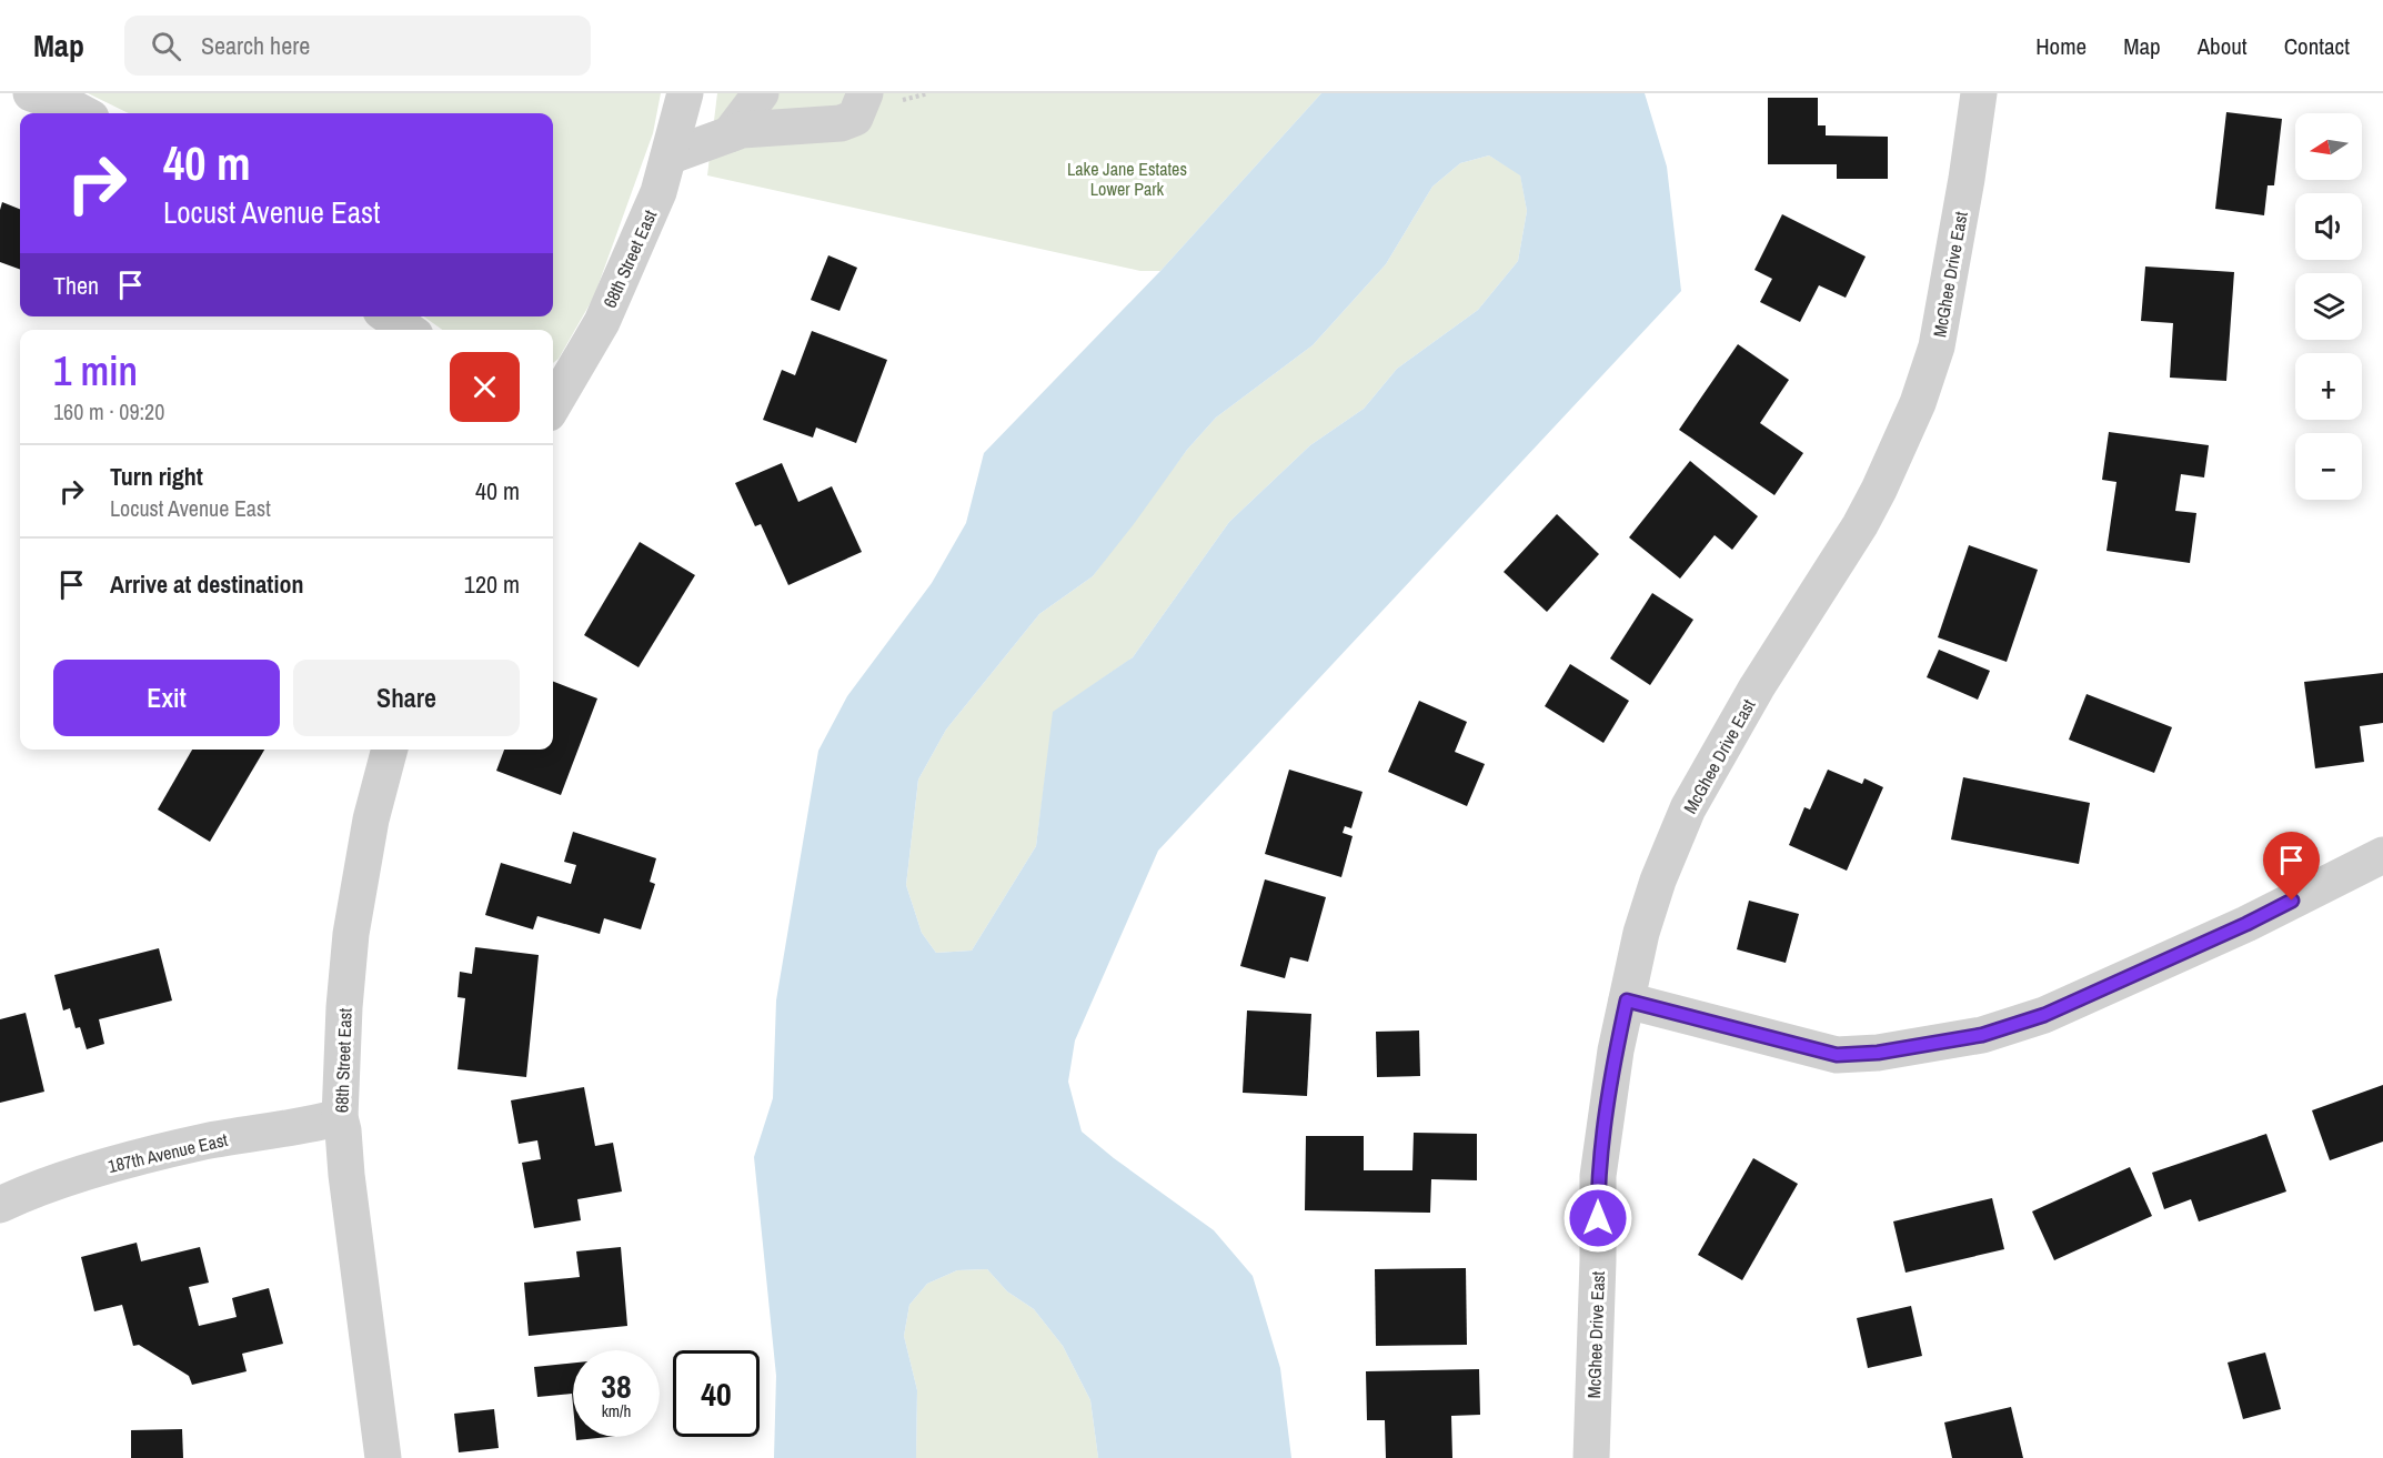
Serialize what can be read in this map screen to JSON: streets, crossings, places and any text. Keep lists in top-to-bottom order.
{
  "streets": {
    "street": ["68th Street East", "McGhee Drive East", "187th Avenue East"]
  },
  "crossings": [
    ["68th Street East", "187th Avenue East"]
  ],
  "parks": ["Lake Jane Estates Lower Park"],
  "north": "left",
  "page": {
    "header": "Map",
    "search": "Search here",
    "nav": [
      "Home",
      "Map",
      "About",
      "Contact"
    ],
    "map_buttons": ["+", "−"],
    "turn": ["40 m", "Locust Avenue East"],
    "then": "Then",
    "heading": ["1 min", "160 m · 09:20"],
    "list": [
      {
        "name": "Turn right",
        "note": "Locust Avenue East",
        "value": "40 m"
      },
      {
        "name": "Arrive at destination",
        "value": "120 m"
      }
    ],
    "buttons": ["Exit", "Share"],
    "speed": "38 km/h",
    "limit": "40"
  }
}
